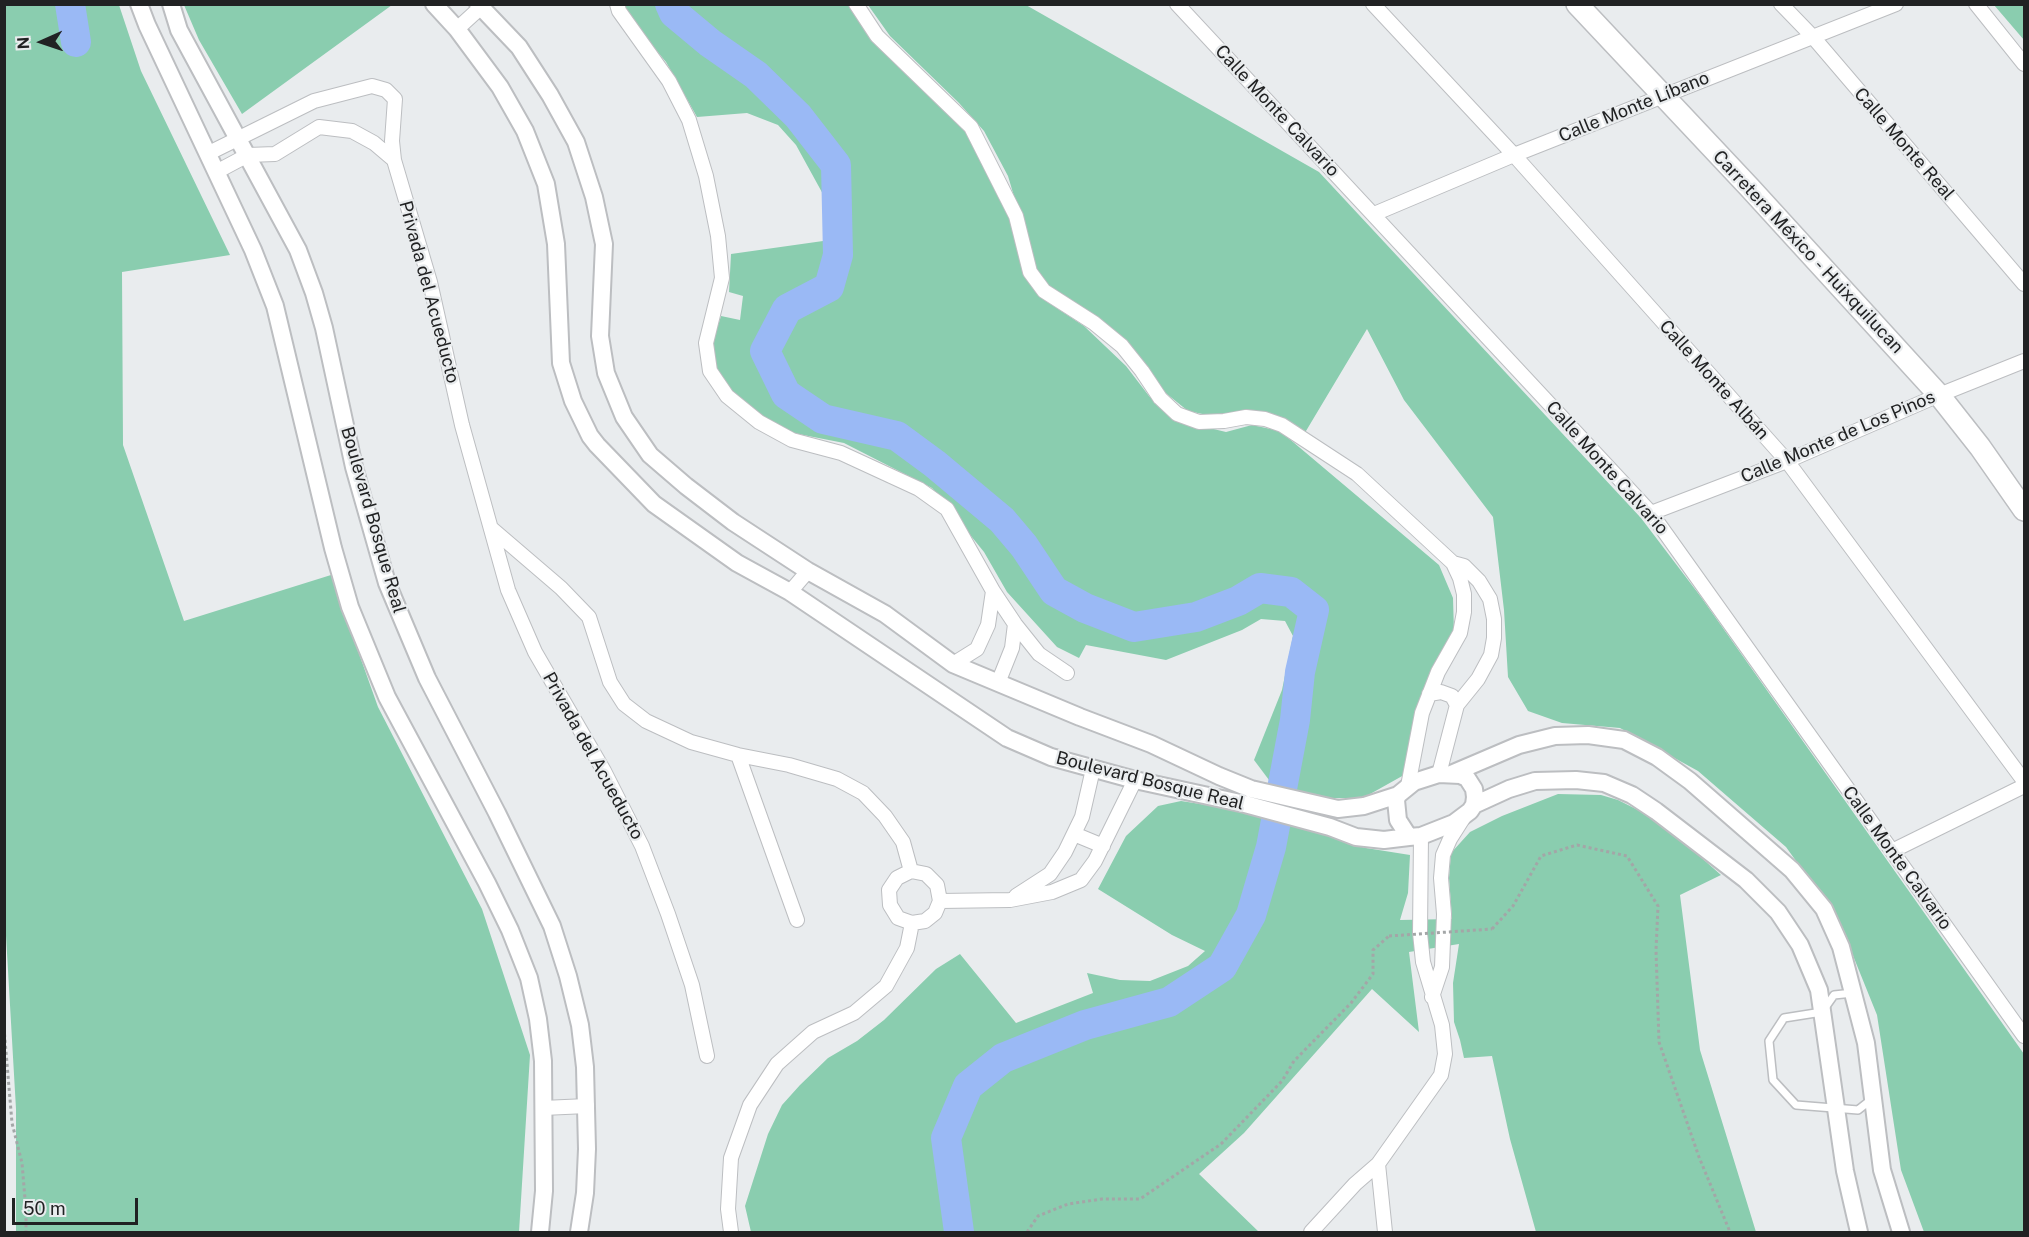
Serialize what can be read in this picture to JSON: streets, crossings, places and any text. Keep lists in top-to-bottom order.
{
  "streets": {
    "main road": ["Carretera México - Huixquilucan"],
    "street": [
      "Calle Monte Líbano",
      "Calle Monte Calvario",
      "Calle Monte Real",
      "Privada del Acueducto",
      "Calle Monte Albán",
      "Calle Monte de Los Pinos",
      "Boulevard Bosque Real"
    ]
  },
  "crossings": [
    ["Calle Monte Líbano", "Calle Monte Calvario"],
    ["Calle Monte Líbano", "Calle Monte Real"],
    ["Calle Monte Líbano", "Carretera México - Huixquilucan"],
    ["Calle Monte Líbano", "Calle Monte Albán"],
    ["Calle Monte Calvario", "Calle Monte de Los Pinos"],
    ["Carretera México - Huixquilucan", "Calle Monte de Los Pinos"],
    ["Privada del Acueducto", "Boulevard Bosque Real"],
    ["Calle Monte Albán", "Calle Monte de Los Pinos"]
  ],
  "scale_bar": "50 m",
  "north": "left"
}
